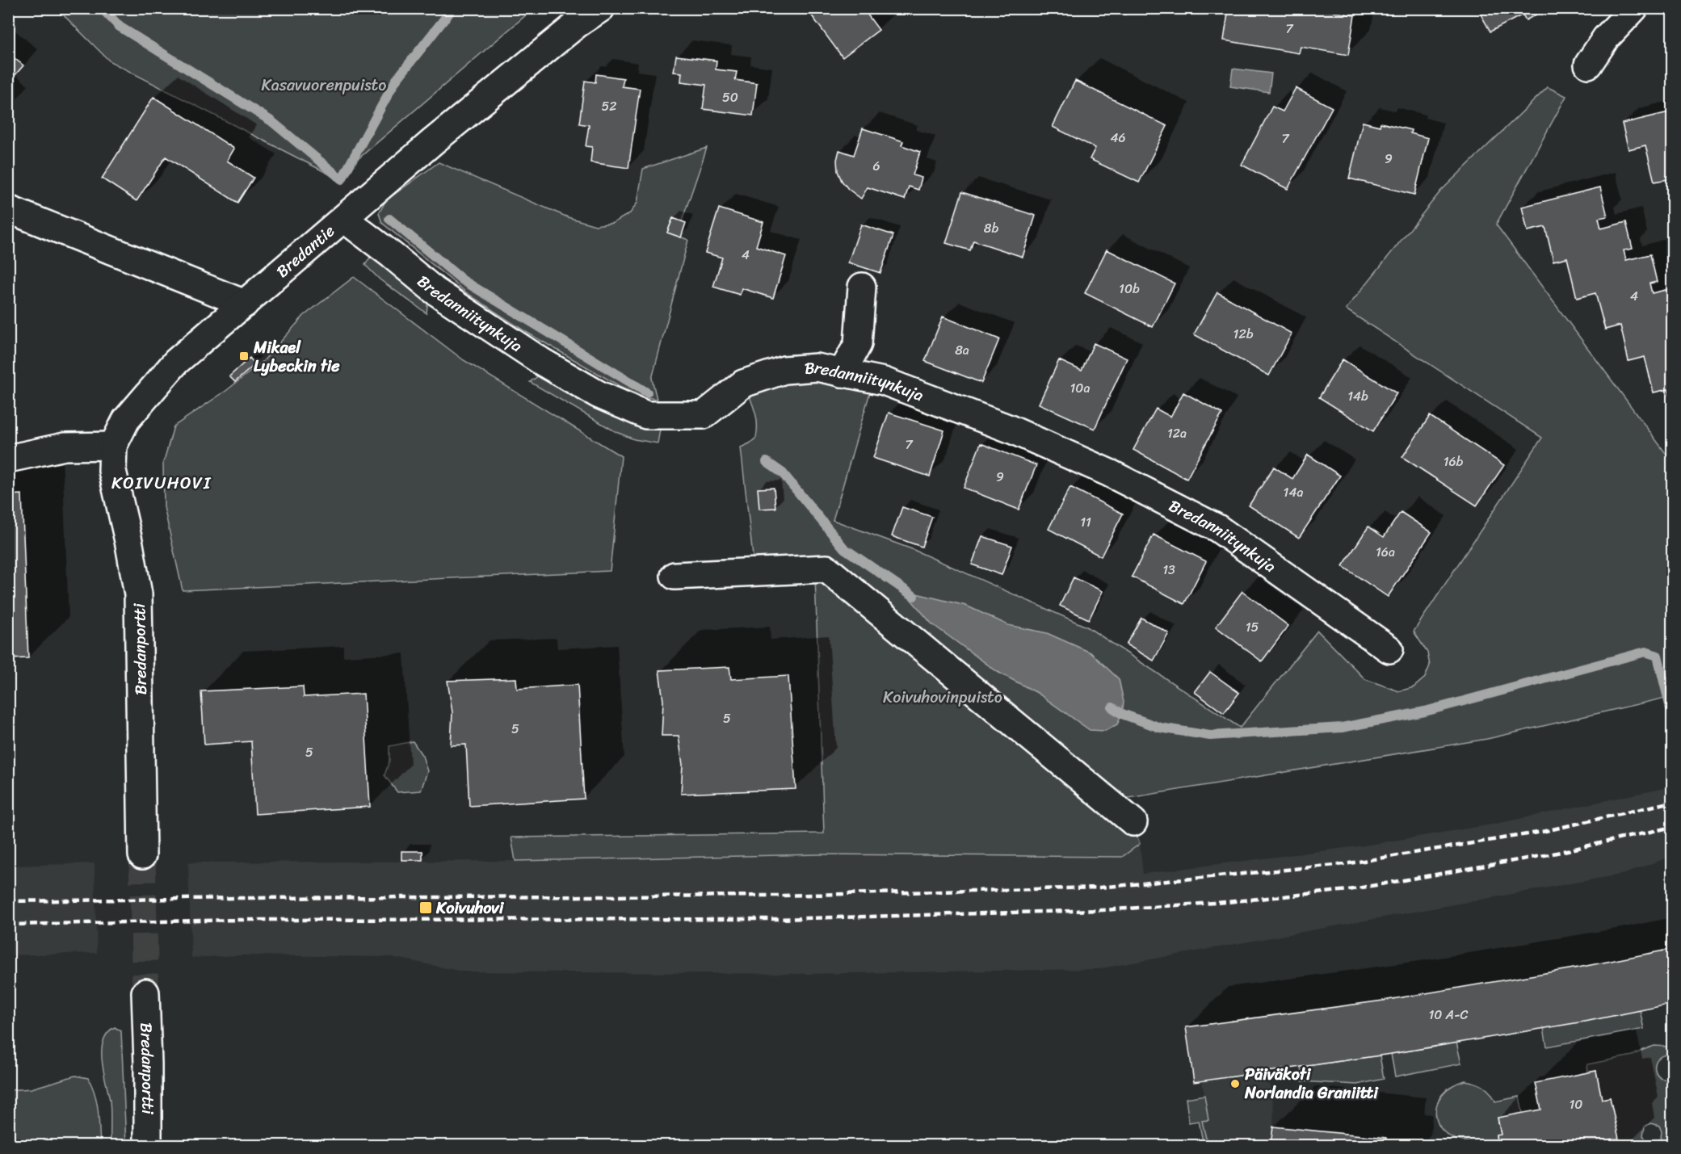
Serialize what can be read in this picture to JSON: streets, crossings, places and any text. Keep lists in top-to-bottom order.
{
  "streets": {
    "street": ["Bredantie", "Bredanniitynkuja", "Bredanportti"]
  },
  "crossings": [
    ["Bredantie", "Bredanniitynkuja"],
    ["Bredantie", "Bredanportti"]
  ],
  "districts": ["KOIVUHOVI"],
  "parks": ["Kasavuorenpuisto", "Koivuhovinpuisto"],
  "places": {
    "transit": ["Mikael Lybeckin tie", "Koivuhovi"],
    "other": ["Päiväkoti Norlandia Graniitti"]
  },
  "house_numbers": [
    "7",
    "50",
    "52",
    "46",
    "7",
    "9",
    "6",
    "8b",
    "4",
    "10b",
    "4",
    "12b",
    "8a",
    "10a",
    "14b",
    "12a",
    "7",
    "16b",
    "9",
    "14a",
    "11",
    "16a",
    "13",
    "15",
    "5",
    "5",
    "5",
    "10 A-C",
    "10"
  ]
}
